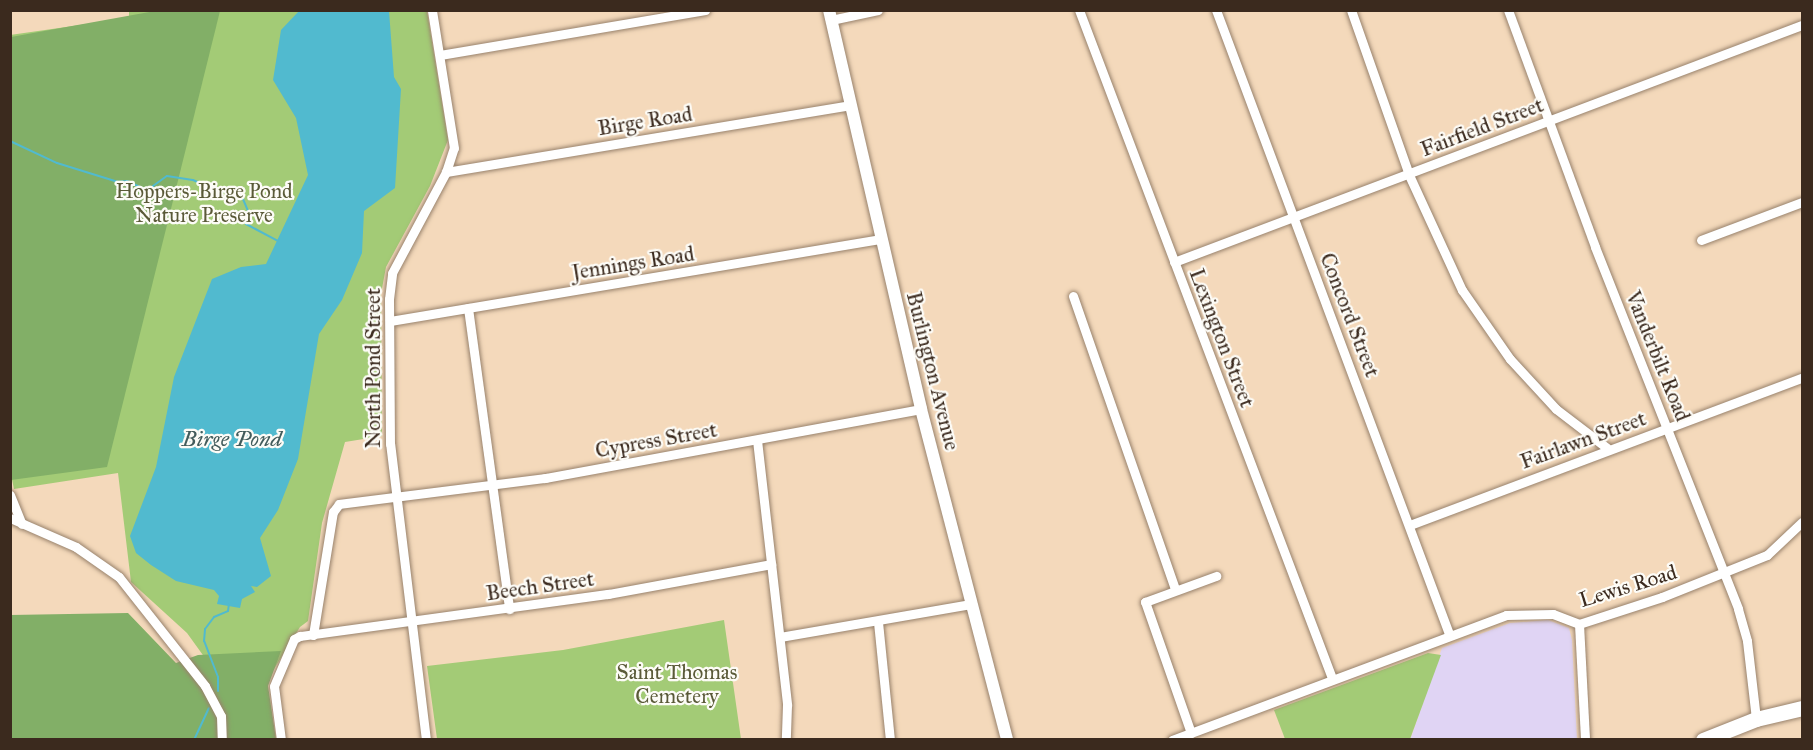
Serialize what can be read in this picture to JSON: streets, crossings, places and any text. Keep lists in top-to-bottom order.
{
  "streets": {
    "main road": ["Burlington Avenue"],
    "street": [
      "Birge Road",
      "Fairfield Street",
      "Jennings Road",
      "Concord Street",
      "Lexington Street",
      "Vanderbilt Road",
      "North Pond Street",
      "Cypress Street",
      "Fairlawn Street",
      "Beech Street",
      "Lewis Road"
    ]
  },
  "crossings": [
    ["Birge Road", "North Pond Street"],
    ["Birge Road", "Burlington Avenue"],
    ["Fairfield Street", "Concord Street"],
    ["Fairfield Street", "Lexington Street"],
    ["Fairfield Street", "Vanderbilt Road"],
    ["Jennings Road", "North Pond Street"],
    ["Jennings Road", "Burlington Avenue"],
    ["Concord Street", "Fairlawn Street"],
    ["Concord Street", "Lewis Road"],
    ["Lexington Street", "Lewis Road"],
    ["Vanderbilt Road", "Fairlawn Street"],
    ["Vanderbilt Road", "Lewis Road"],
    ["North Pond Street", "Cypress Street"],
    ["North Pond Street", "Beech Street"],
    ["Burlington Avenue", "Cypress Street"],
    ["Cypress Street", "Beech Street"]
  ],
  "water": ["Birge Pond"],
  "parks": ["Hoppers-Birge Pond Nature Preserve", "Saint Thomas Cemetery"]
}
